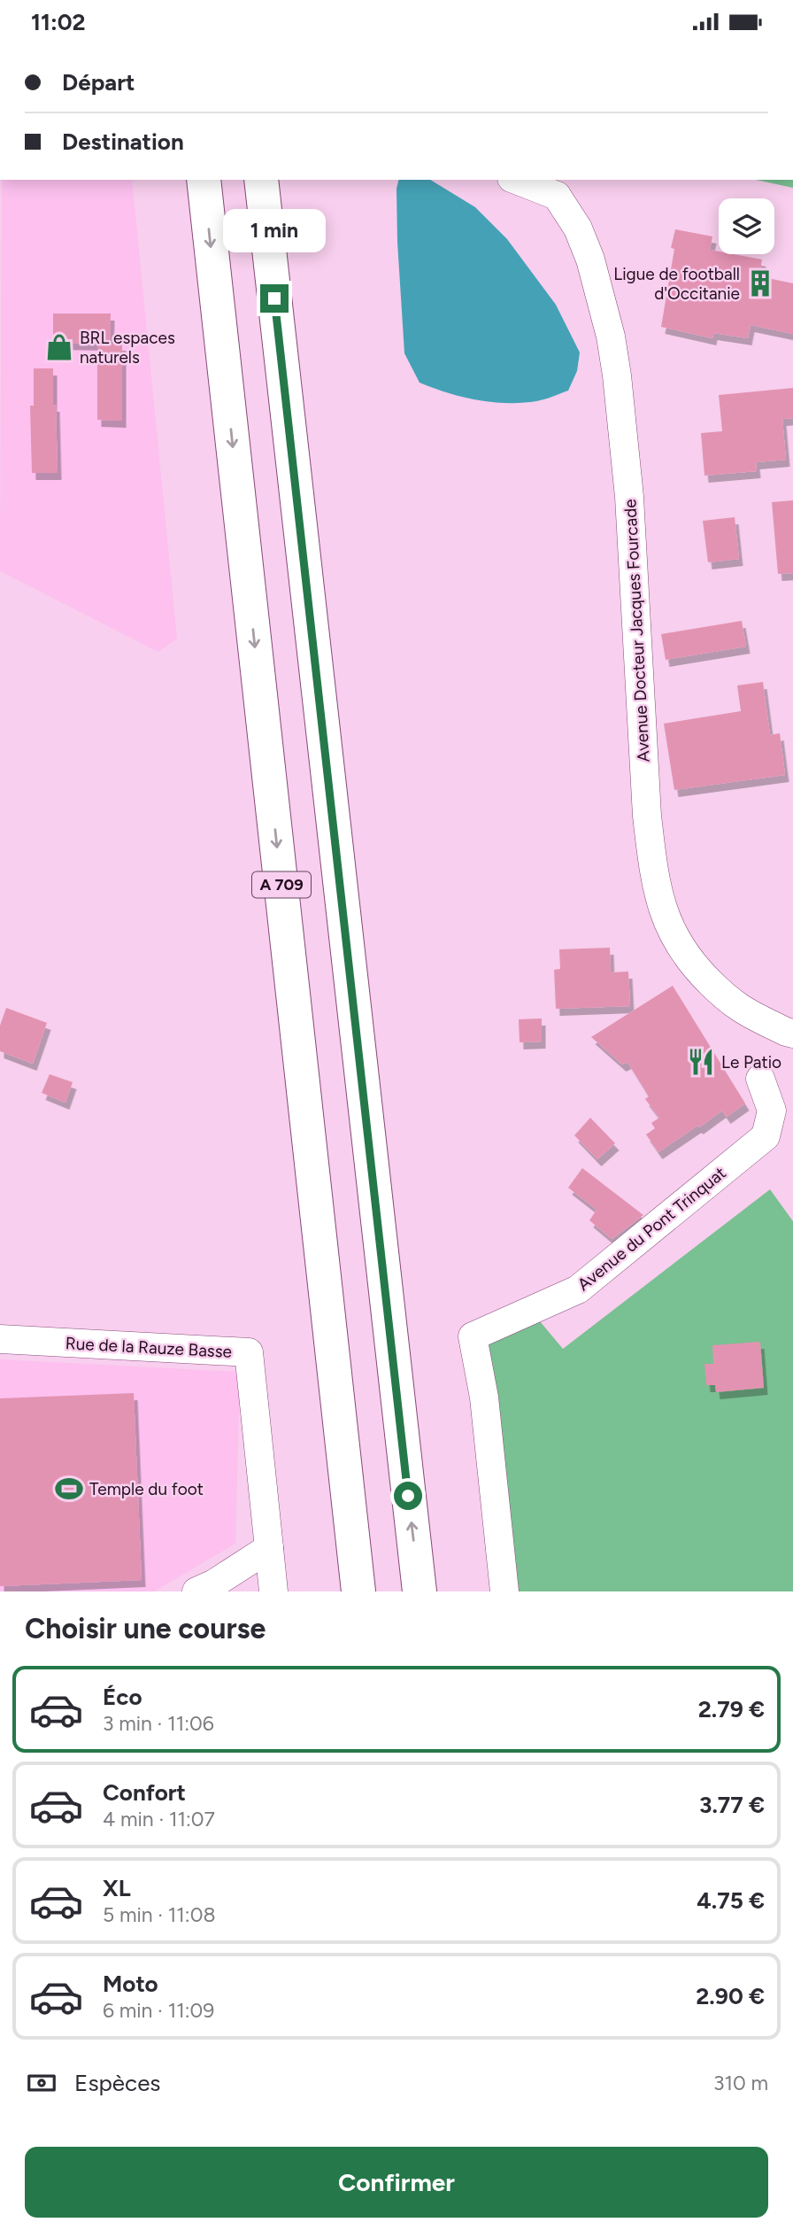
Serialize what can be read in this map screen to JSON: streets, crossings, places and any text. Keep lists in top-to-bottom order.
{
  "streets": {
    "highway": ["A 709"],
    "street": ["Avenue Docteur Jacques Fourcade", "Avenue du Pont Trinquat", "Rue de la Rauze Basse"]
  },
  "places": {
    "building": ["Ligue de football d'Occitanie"],
    "shop": ["BRL espaces naturels"],
    "restaurant": ["Le Patio"],
    "sports": ["Temple du foot"]
  },
  "page": {
    "status": "11:02",
    "banner": ["Départ", "Destination"],
    "bubble": "1 min",
    "heading": "Choisir une course",
    "list": [
      {
        "name": "Éco",
        "note": "3 min · 11:06",
        "value": "2.79 €"
      },
      {
        "name": "Confort",
        "note": "4 min · 11:07",
        "value": "3.77 €"
      },
      {
        "name": "XL",
        "note": "5 min · 11:08",
        "value": "4.75 €"
      },
      {
        "name": "Moto",
        "note": "6 min · 11:09",
        "value": "2.90 €"
      }
    ],
    "pay": ["Espèces", "310 m"],
    "buttons": "Confirmer"
  }
}
